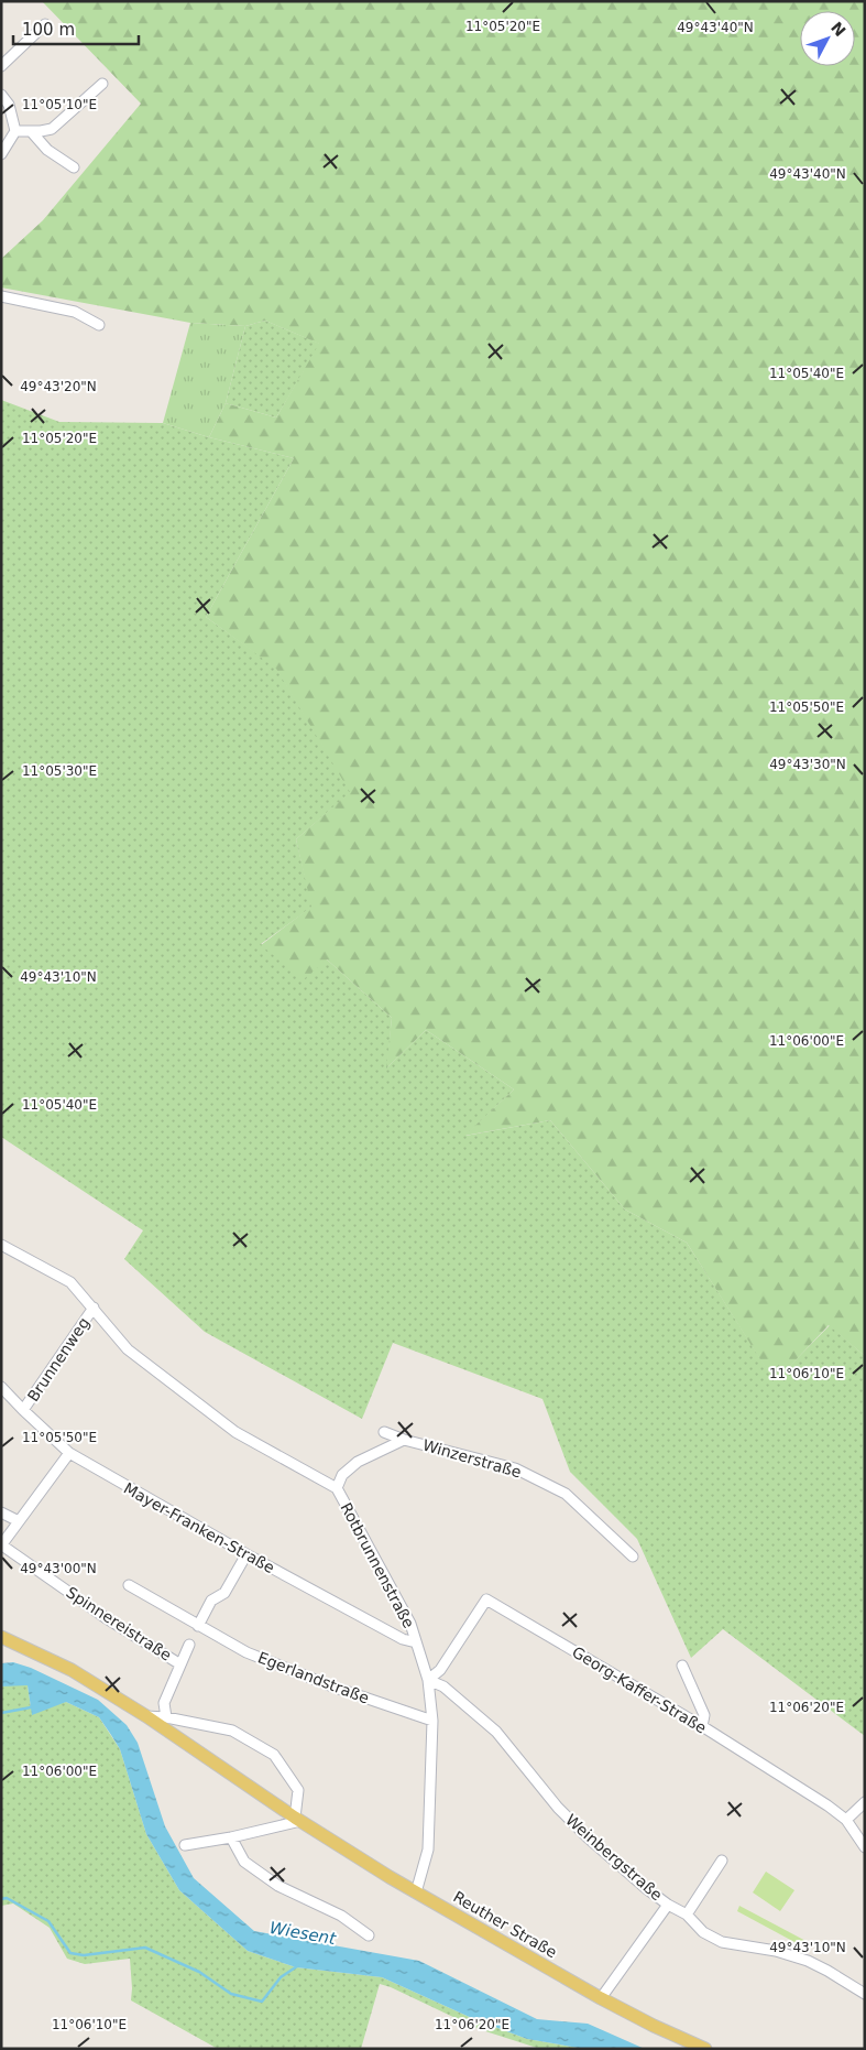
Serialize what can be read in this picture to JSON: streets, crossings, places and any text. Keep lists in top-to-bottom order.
{
  "streets": {
    "main road": ["Reuther Straße"],
    "street": [
      "Brunnenweg",
      "Winzerstraße",
      "Mayer-Franken-Straße",
      "Rotbrunnenstraße",
      "Spinnereistraße",
      "Egerlandstraße",
      "Georg-Kaffer-Straße",
      "Weinbergstraße"
    ]
  },
  "crossings": [
    ["Brunnenweg", "Mayer-Franken-Straße"],
    ["Brunnenweg", "Rotbrunnenstraße"],
    ["Mayer-Franken-Straße", "Rotbrunnenstraße"],
    ["Rotbrunnenstraße", "Egerlandstraße"],
    ["Rotbrunnenstraße", "Georg-Kaffer-Straße"],
    ["Rotbrunnenstraße", "Weinbergstraße"],
    ["Rotbrunnenstraße", "Reuther Straße"],
    ["Spinnereistraße", "Reuther Straße"],
    ["Georg-Kaffer-Straße", "Weinbergstraße"]
  ],
  "water": ["Wiesent"],
  "scale_bar": "100 m",
  "north": "top right",
  "coordinates": [
    "11°05'20\"E",
    "49°43'40\"N",
    "11°05'10\"E",
    "11°05'40\"E",
    "49°43'20\"N",
    "11°05'50\"E",
    "49°43'30\"N",
    "11°05'30\"E",
    "49°43'10\"N",
    "11°06'00\"E",
    "11°06'10\"E",
    "49°43'00\"N",
    "11°06'20\"E"
  ]
}
